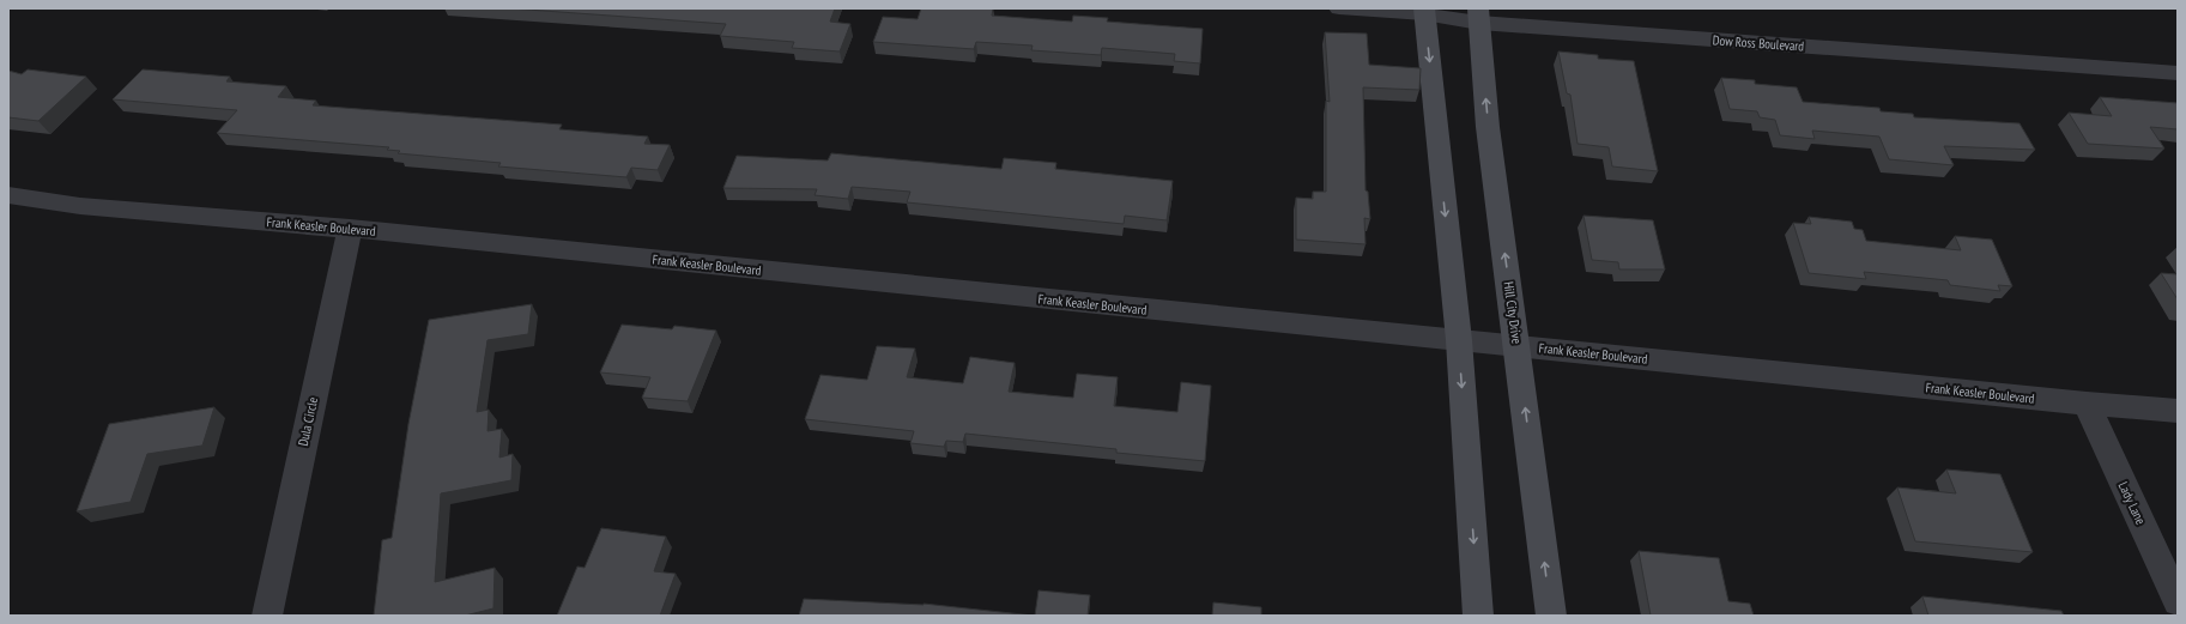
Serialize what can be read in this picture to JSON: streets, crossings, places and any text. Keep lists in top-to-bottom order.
{
  "streets": {
    "street": [
      "Dow Ross Boulevard",
      "Frank Keasler Boulevard",
      "Hill City Drive",
      "Dula Circle",
      "Lady Lane"
    ]
  },
  "crossings": [
    ["Dow Ross Boulevard", "Hill City Drive"],
    ["Frank Keasler Boulevard", "Hill City Drive"],
    ["Frank Keasler Boulevard", "Dula Circle"],
    ["Frank Keasler Boulevard", "Lady Lane"]
  ]
}
